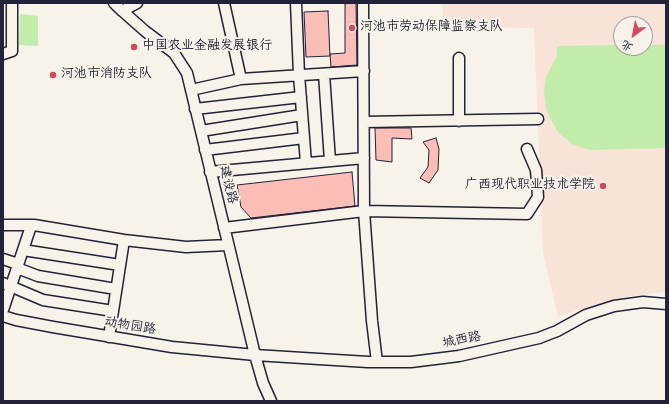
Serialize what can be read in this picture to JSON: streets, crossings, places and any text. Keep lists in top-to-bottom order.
{
  "streets": {
    "street": ["建设路", "动物园路", "城西路"]
  },
  "crossings": [
    ["建设路", "动物园路"],
    ["建设路", "城西路"],
    ["动物园路", "城西路"]
  ],
  "places": [
    "河池市劳动保障监察支队",
    "中国农业金融发展银行",
    "河池市消防支队",
    "广西现代职业技术学院"
  ],
  "north": "bottom left"
}
